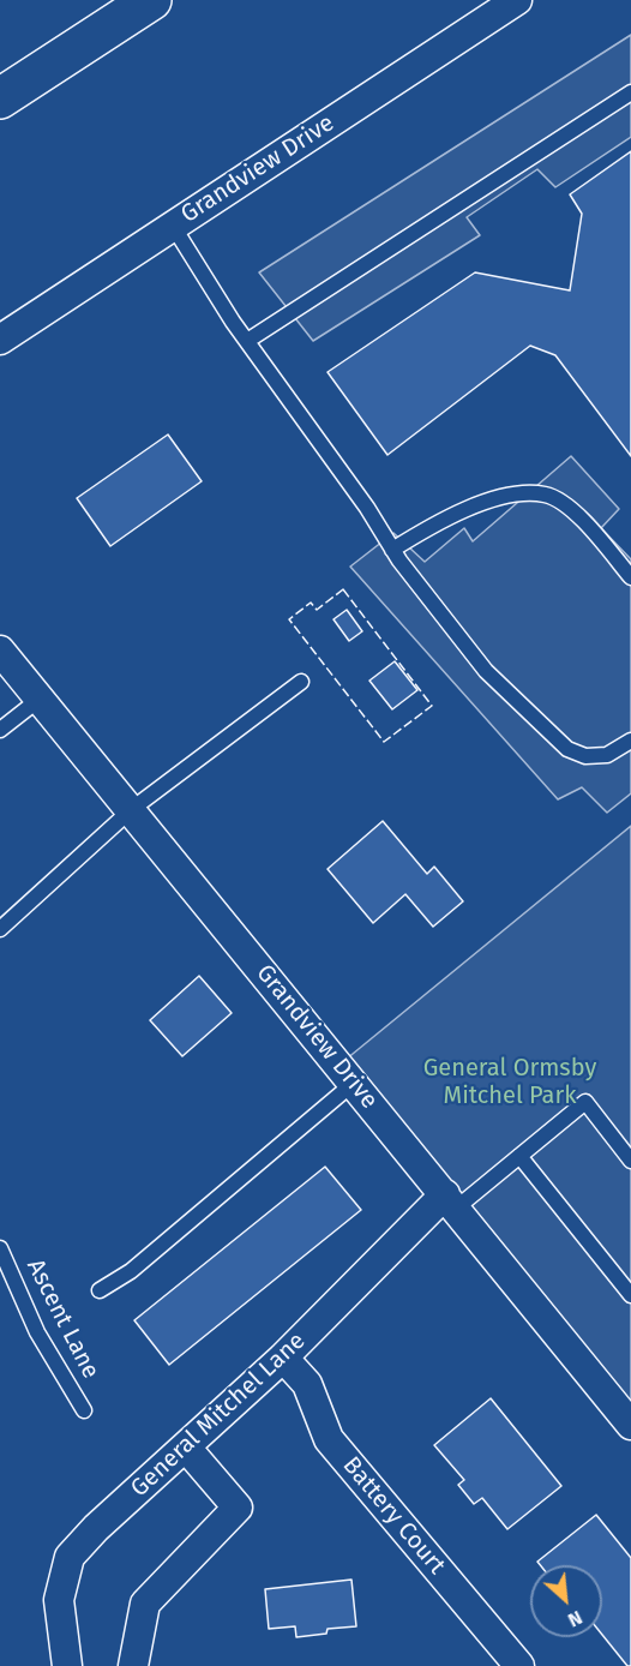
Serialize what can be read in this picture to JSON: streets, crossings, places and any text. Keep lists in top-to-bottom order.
{
  "streets": {
    "street": ["Grandview Drive", "General Mitchel Lane", "Battery Court"],
    "lane": ["Ascent Lane"]
  },
  "crossings": [
    ["Grandview Drive", "General Mitchel Lane"],
    ["General Mitchel Lane", "Battery Court"]
  ],
  "parks": ["General Ormsby Mitchel Park"],
  "north": "bottom right"
}
